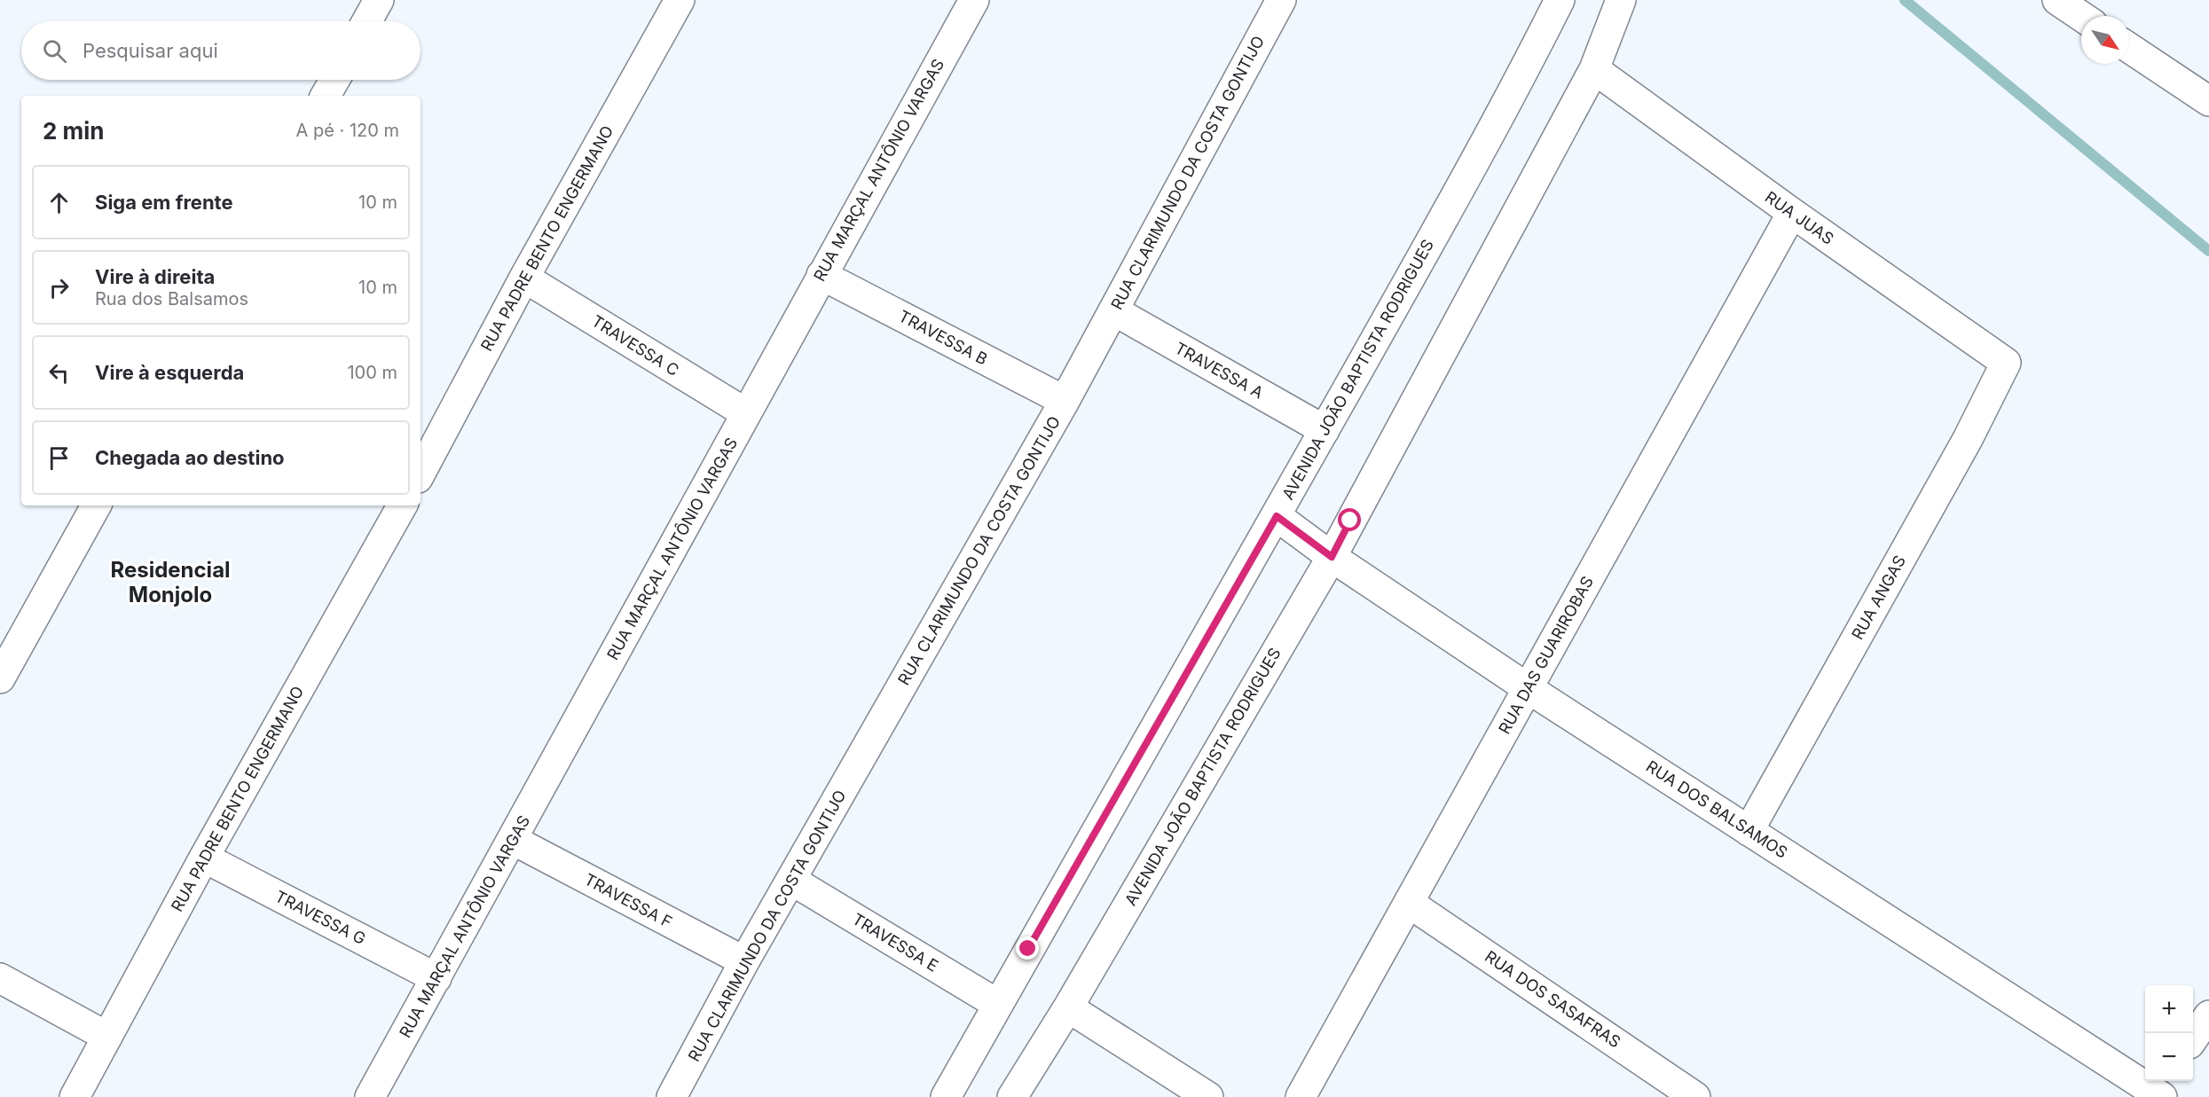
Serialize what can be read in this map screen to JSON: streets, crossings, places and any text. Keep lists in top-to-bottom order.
{
  "streets": {
    "street": [
      "RUA MARÇAL ANTÔNIO VARGAS",
      "RUA CLARIMUNDO DA COSTA GONTIJO",
      "RUA JUAS",
      "RUA PADRE BENTO ENGERMANO",
      "TRAVESSA B",
      "TRAVESSA C",
      "AVENIDA JOÃO BAPTISTA RODRIGUES",
      "TRAVESSA A",
      "RUA ANGAS",
      "RUA DAS GUARIROBAS",
      "RUA DOS BALSAMOS",
      "TRAVESSA F",
      "TRAVESSA G",
      "TRAVESSA E",
      "RUA DOS SASAFRAS"
    ]
  },
  "crossings": [
    ["RUA MARÇAL ANTÔNIO VARGAS", "TRAVESSA B"],
    ["RUA MARÇAL ANTÔNIO VARGAS", "TRAVESSA C"],
    ["RUA MARÇAL ANTÔNIO VARGAS", "TRAVESSA F"],
    ["RUA MARÇAL ANTÔNIO VARGAS", "TRAVESSA G"],
    ["RUA CLARIMUNDO DA COSTA GONTIJO", "TRAVESSA B"],
    ["RUA CLARIMUNDO DA COSTA GONTIJO", "TRAVESSA A"],
    ["RUA CLARIMUNDO DA COSTA GONTIJO", "TRAVESSA F"],
    ["RUA CLARIMUNDO DA COSTA GONTIJO", "TRAVESSA E"],
    ["RUA JUAS", "AVENIDA JOÃO BAPTISTA RODRIGUES"],
    ["RUA JUAS", "RUA ANGAS"],
    ["RUA JUAS", "RUA DAS GUARIROBAS"],
    ["RUA PADRE BENTO ENGERMANO", "TRAVESSA C"],
    ["RUA PADRE BENTO ENGERMANO", "TRAVESSA G"],
    ["AVENIDA JOÃO BAPTISTA RODRIGUES", "TRAVESSA A"],
    ["AVENIDA JOÃO BAPTISTA RODRIGUES", "RUA DOS BALSAMOS"],
    ["AVENIDA JOÃO BAPTISTA RODRIGUES", "TRAVESSA E"],
    ["RUA ANGAS", "RUA DOS BALSAMOS"],
    ["RUA DAS GUARIROBAS", "RUA DOS BALSAMOS"],
    ["RUA DAS GUARIROBAS", "RUA DOS SASAFRAS"]
  ],
  "districts": ["Residencial Monjolo"],
  "north": "bottom right",
  "page": {
    "search": "Pesquisar aqui",
    "heading": ["2 min", "A pé · 120 m"],
    "list": [
      ["Siga em frente", "10 m"],
      ["Vire à direita", "Rua dos Balsamos", "10 m"],
      ["Vire à esquerda", "100 m"],
      "Chegada ao destino"
    ],
    "map_buttons": ["+", "−"]
  }
}
